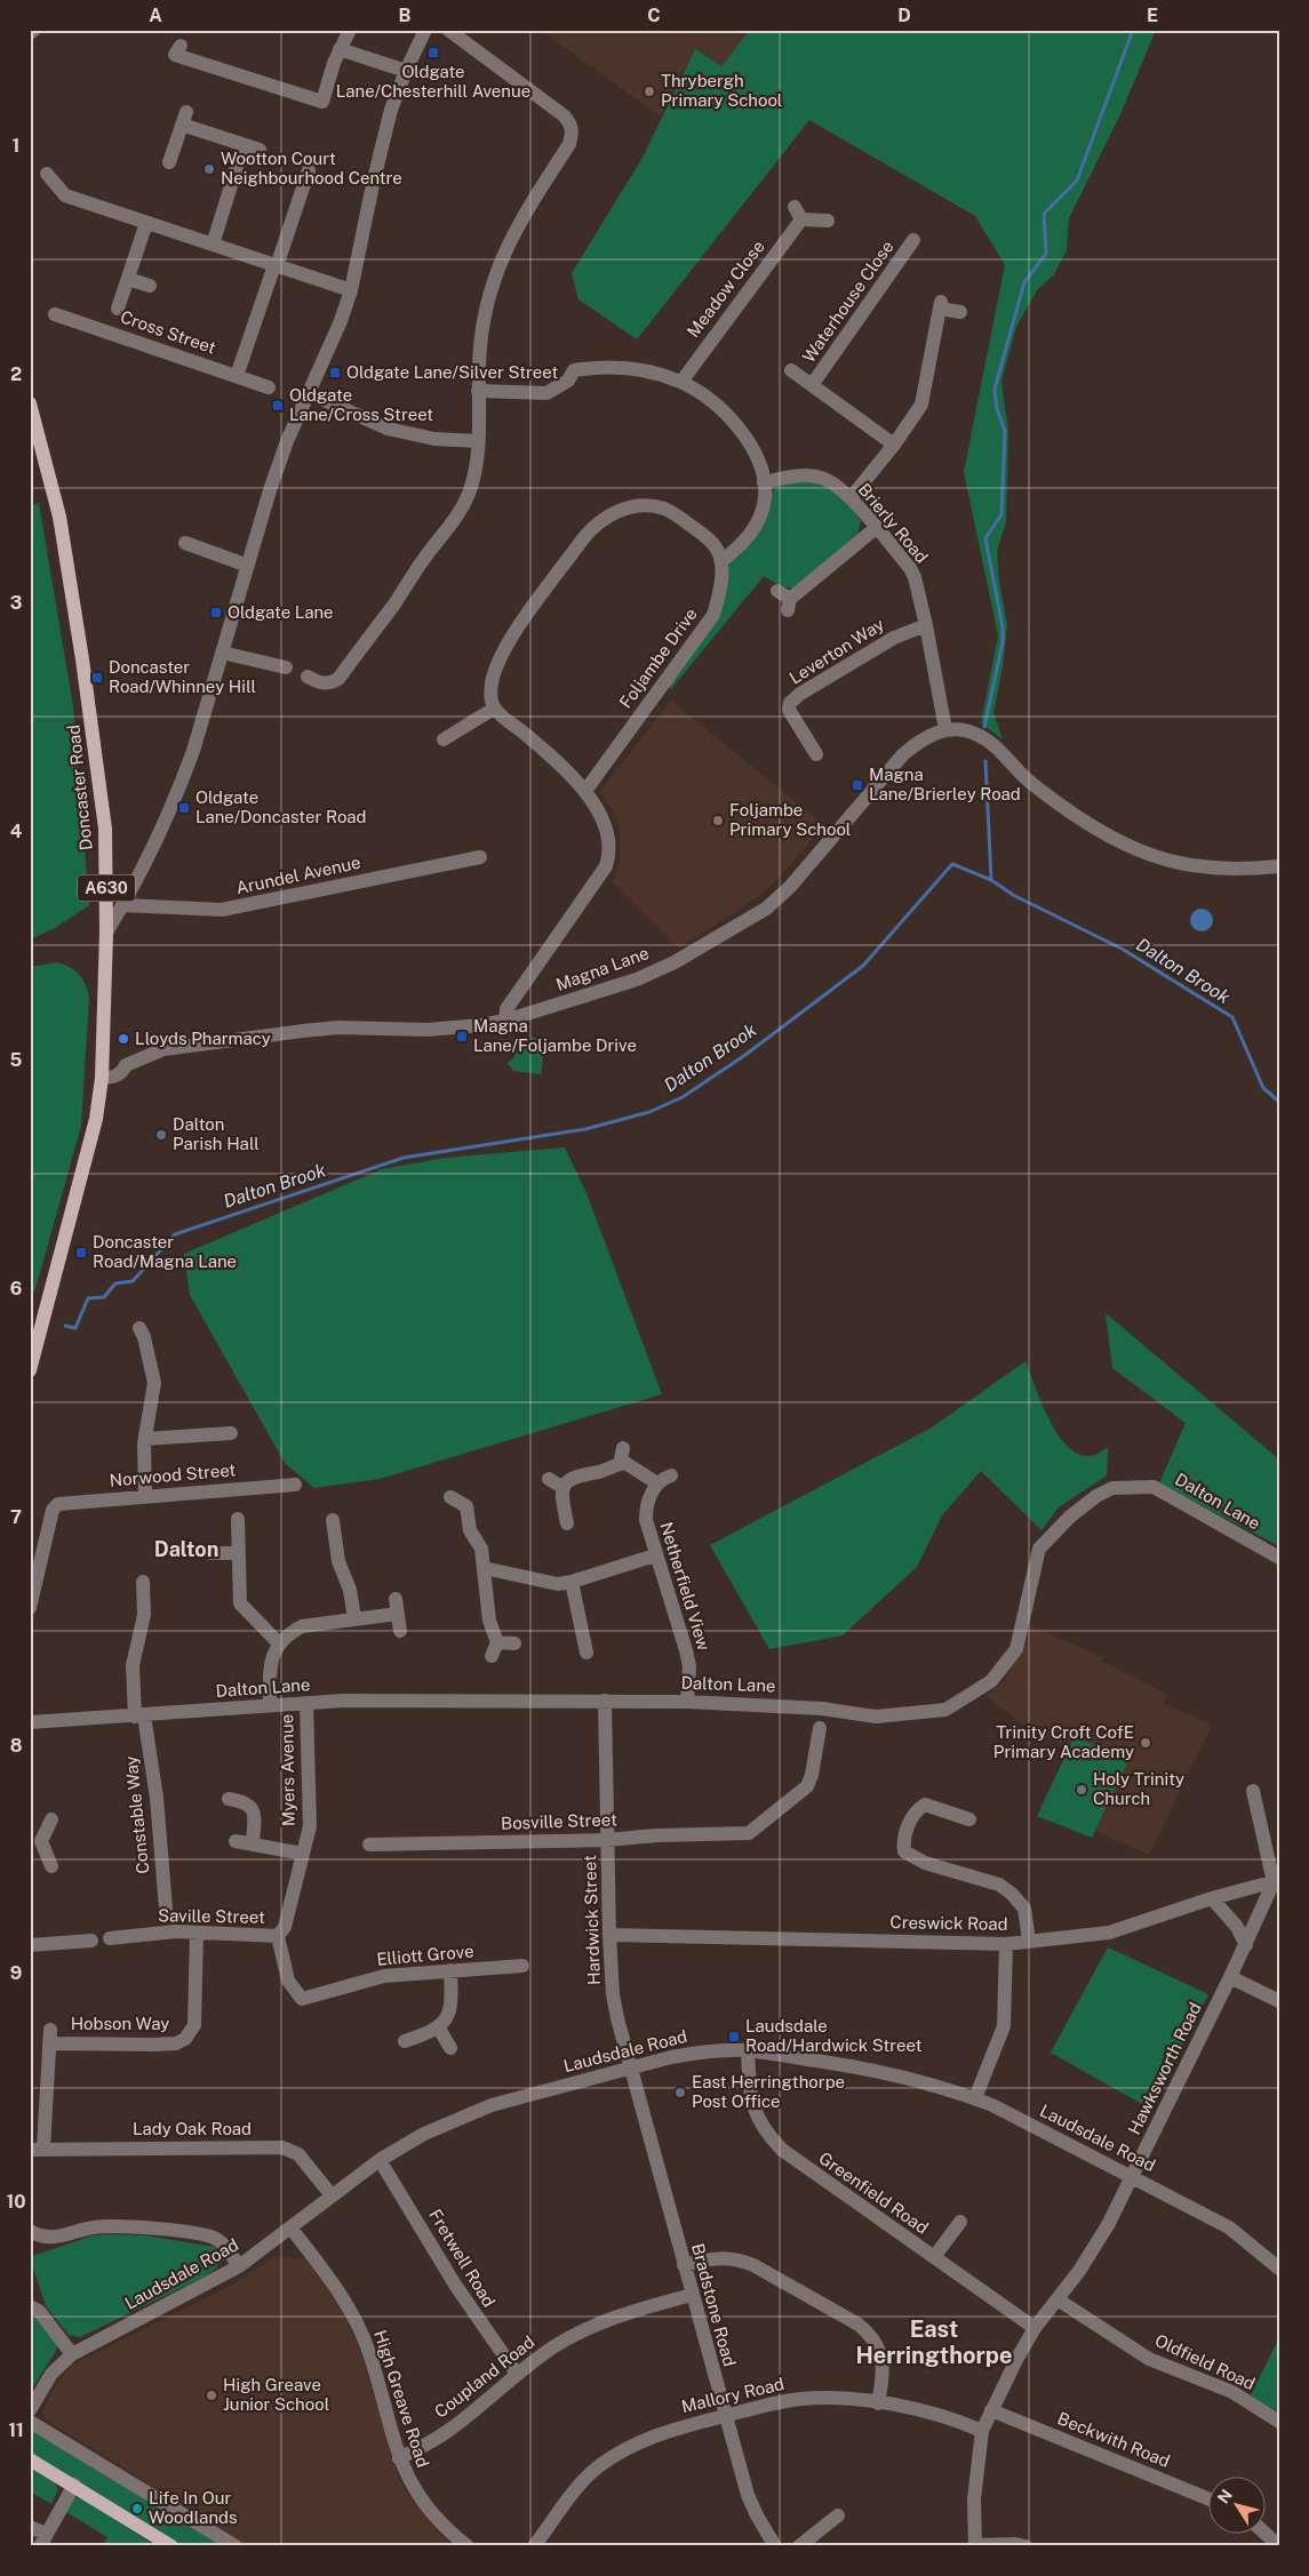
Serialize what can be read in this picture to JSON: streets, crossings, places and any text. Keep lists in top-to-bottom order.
{
  "streets": {
    "main road": ["Doncaster Road", "A630"],
    "street": [
      "Meadow Close",
      "Waterhouse Close",
      "Cross Street",
      "Brierly Road",
      "Leverton Way",
      "Foljambe Drive",
      "Arundel Avenue",
      "Magna Lane",
      "Norwood Street",
      "Dalton Lane",
      "Netherfield View",
      "Myers Avenue",
      "Constable Way",
      "Bosville Street",
      "Saville Street",
      "Hardwick Street",
      "Creswick Road",
      "Elliott Grove",
      "Hobson Way",
      "Laudsdale Road",
      "Hawksworth Road",
      "Lady Oak Road",
      "Greenfield Road",
      "Fretwell Road",
      "Bradstone Road",
      "Oldfield Road",
      "Coupland Road",
      "Mallory Road",
      "High Greave Road",
      "Beckwith Road"
    ]
  },
  "crossings": [
    ["Brierly Road", "Leverton Way"],
    ["Brierly Road", "Magna Lane"],
    ["Doncaster Road", "Magna Lane"],
    ["Dalton Lane", "Netherfield View"],
    ["Dalton Lane", "Myers Avenue"],
    ["Dalton Lane", "Constable Way"],
    ["Dalton Lane", "Hardwick Street"],
    ["Myers Avenue", "Saville Street"],
    ["Myers Avenue", "Elliott Grove"],
    ["Bosville Street", "Hardwick Street"],
    ["Saville Street", "Elliott Grove"],
    ["Saville Street", "Hobson Way"],
    ["Hardwick Street", "Creswick Road"],
    ["Hardwick Street", "Laudsdale Road"],
    ["Hardwick Street", "Bradstone Road"],
    ["Creswick Road", "Hawksworth Road"],
    ["Hobson Way", "Lady Oak Road"],
    ["Laudsdale Road", "Hawksworth Road"],
    ["Laudsdale Road", "Lady Oak Road"],
    ["Laudsdale Road", "Greenfield Road"],
    ["Laudsdale Road", "Fretwell Road"],
    ["Laudsdale Road", "Bradstone Road"],
    ["Laudsdale Road", "High Greave Road"],
    ["Hawksworth Road", "Greenfield Road"],
    ["Hawksworth Road", "Oldfield Road"],
    ["Hawksworth Road", "Mallory Road"],
    ["Hawksworth Road", "Beckwith Road"],
    ["Fretwell Road", "Coupland Road"],
    ["Bradstone Road", "Coupland Road"],
    ["Bradstone Road", "Mallory Road"],
    ["Coupland Road", "High Greave Road"]
  ],
  "districts": ["Dalton", "East Herringthorpe"],
  "water": ["Dalton Brook"],
  "places": {
    "transit": [
      "Oldgate Lane/Chesterhill Avenue",
      "Oldgate Lane/Silver Street",
      "Oldgate Lane/Cross Street",
      "Oldgate Lane",
      "Doncaster Road/Whinney Hill",
      "Magna Lane/Brierley Road",
      "Oldgate Lane/Doncaster Road",
      "Magna Lane/Foljambe Drive",
      "Doncaster Road/Magna Lane",
      "Laudsdale Road/Hardwick Street"
    ],
    "other": [
      "Thrybergh Primary School",
      "Wootton Court Neighbourhood Centre",
      "Foljambe Primary School",
      "Lloyds Pharmacy",
      "Dalton Parish Hall",
      "Trinity Croft CofE Primary Academy",
      "Holy Trinity Church",
      "East Herringthorpe Post Office",
      "High Greave Junior School",
      "Life In Our Woodlands"
    ]
  },
  "north": "top left",
  "grid": {
    "columns": [
      "A",
      "B",
      "C",
      "D",
      "E"
    ],
    "rows": [
      "1",
      "2",
      "3",
      "4",
      "5",
      "6",
      "7",
      "8",
      "9",
      "10",
      "11"
    ]
  }
}
